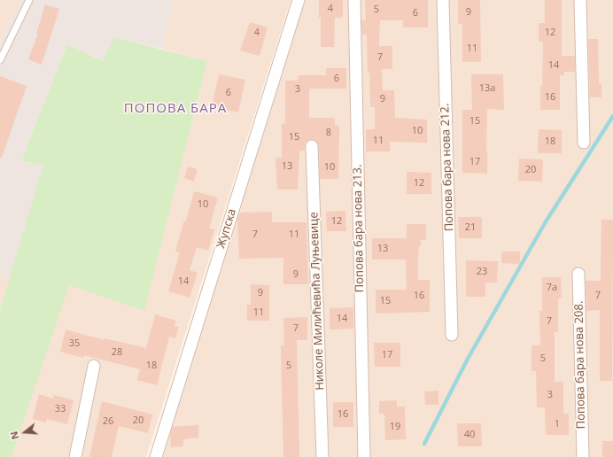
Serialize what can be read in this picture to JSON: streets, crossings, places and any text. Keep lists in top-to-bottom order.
{
  "streets": {
    "street": [
      "Попова бара нова 212.",
      "Жупска",
      "Попова бара нова 213.",
      "Николе Милићевића Луњевице",
      "Попова бара нова 208."
    ]
  },
  "districts": ["ПОПОВА БАРА"],
  "house_numbers": [
    "4",
    "5",
    "9",
    "6",
    "4",
    "12",
    "11",
    "7",
    "14",
    "6",
    "13a",
    "3",
    "6",
    "16",
    "9",
    "15",
    "10",
    "8",
    "15",
    "11",
    "18",
    "17",
    "13",
    "10",
    "20",
    "12",
    "10",
    "12",
    "21",
    "7",
    "11",
    "13",
    "23",
    "9",
    "14",
    "7a",
    "9",
    "16",
    "7",
    "15",
    "11",
    "14",
    "7",
    "7",
    "35",
    "28",
    "17",
    "5",
    "18",
    "5",
    "3",
    "33",
    "16",
    "20",
    "26",
    "1",
    "19",
    "40"
  ],
  "north": "left"
}
